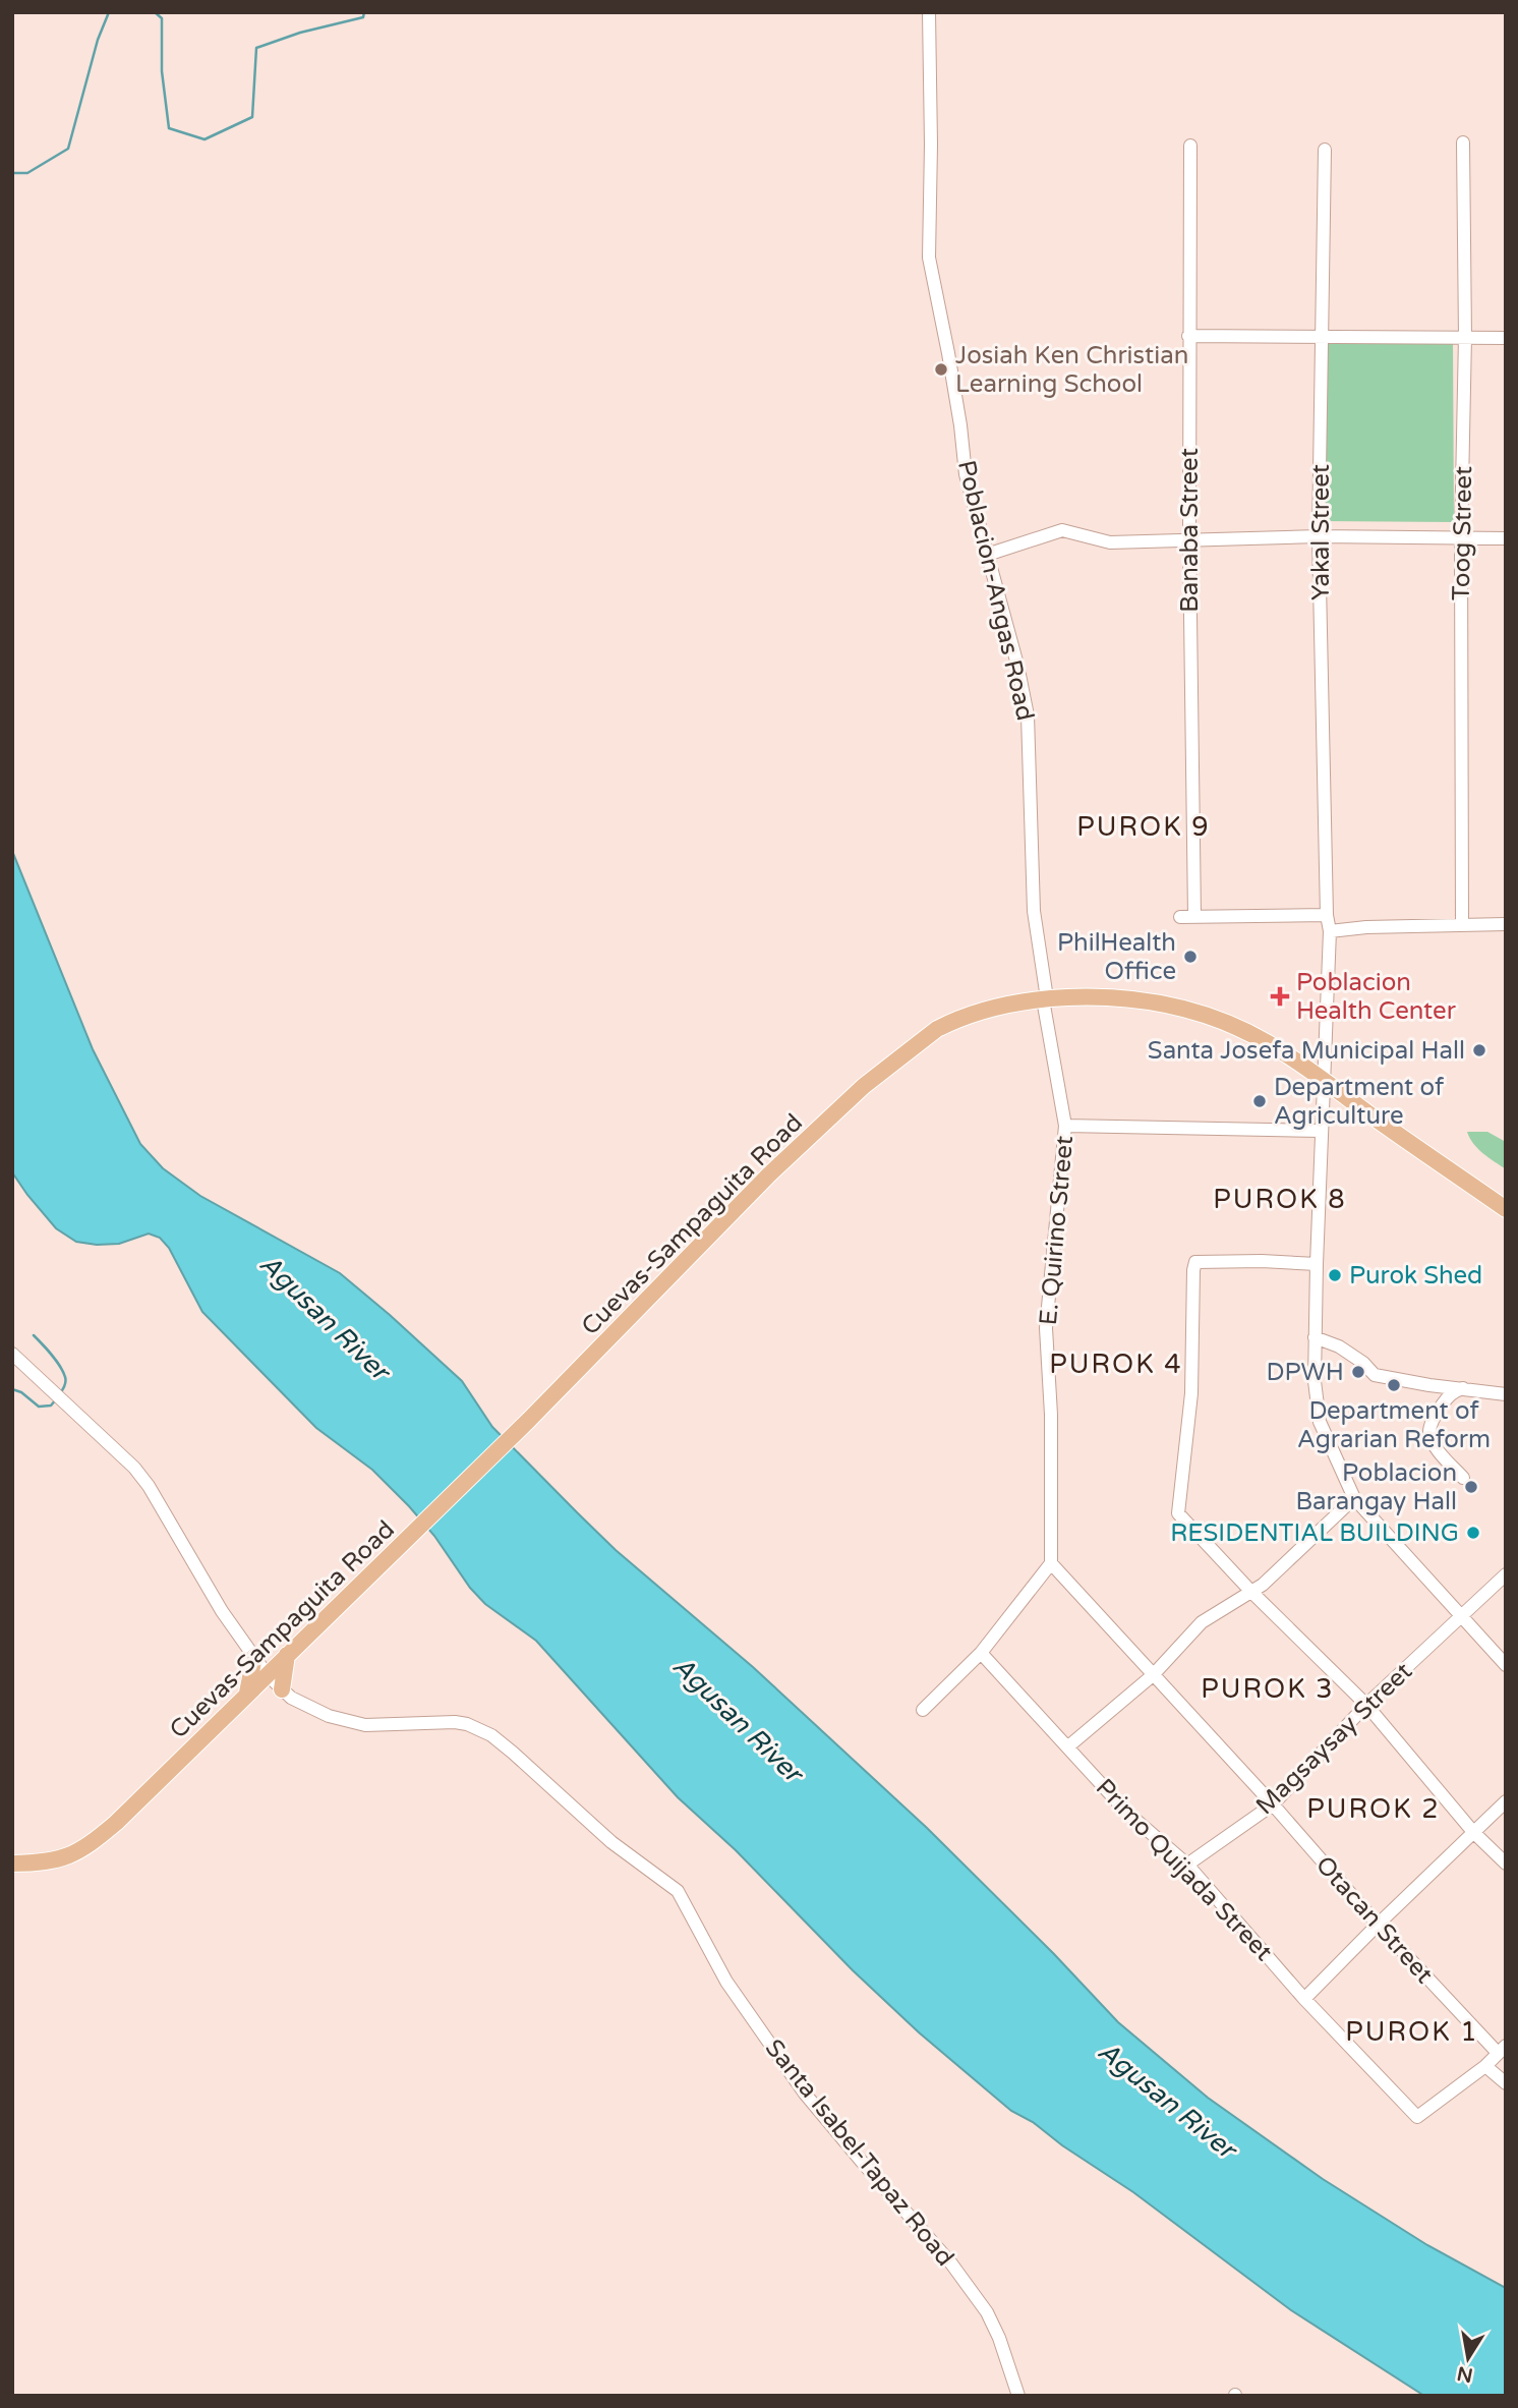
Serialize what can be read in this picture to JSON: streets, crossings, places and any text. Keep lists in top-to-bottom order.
{
  "streets": {
    "main road": ["Cuevas-Sampaguita Road"],
    "street": [
      "Banaba Street",
      "Yakal Street",
      "Toog Street",
      "Poblacion-Angas Road",
      "E. Quirino Street",
      "Magsaysay Street",
      "Primo Quijada Street",
      "Otacan Street",
      "Santa Isabel-Tapaz Road"
    ]
  },
  "crossings": [
    ["Poblacion-Angas Road", "Cuevas-Sampaguita Road"],
    ["Poblacion-Angas Road", "E. Quirino Street"],
    ["Cuevas-Sampaguita Road", "E. Quirino Street"],
    ["Cuevas-Sampaguita Road", "Santa Isabel-Tapaz Road"],
    ["E. Quirino Street", "Otacan Street"],
    ["Magsaysay Street", "Primo Quijada Street"],
    ["Magsaysay Street", "Otacan Street"]
  ],
  "districts": [
    "PUROK 9",
    "PUROK 8",
    "PUROK 4",
    "PUROK 3",
    "PUROK 2",
    "PUROK 1"
  ],
  "water": ["Agusan River"],
  "places": {
    "other": [
      "Josiah Ken Christian Learning School",
      "PhilHealth Office",
      "Santa Josefa Municipal Hall",
      "Department of Agriculture",
      "Purok Shed",
      "DPWH",
      "Department of Agrarian Reform",
      "Poblacion Barangay Hall",
      "RESIDENTIAL BUILDING"
    ],
    "health": ["Poblacion Health Center"]
  },
  "north": "bottom"
}
